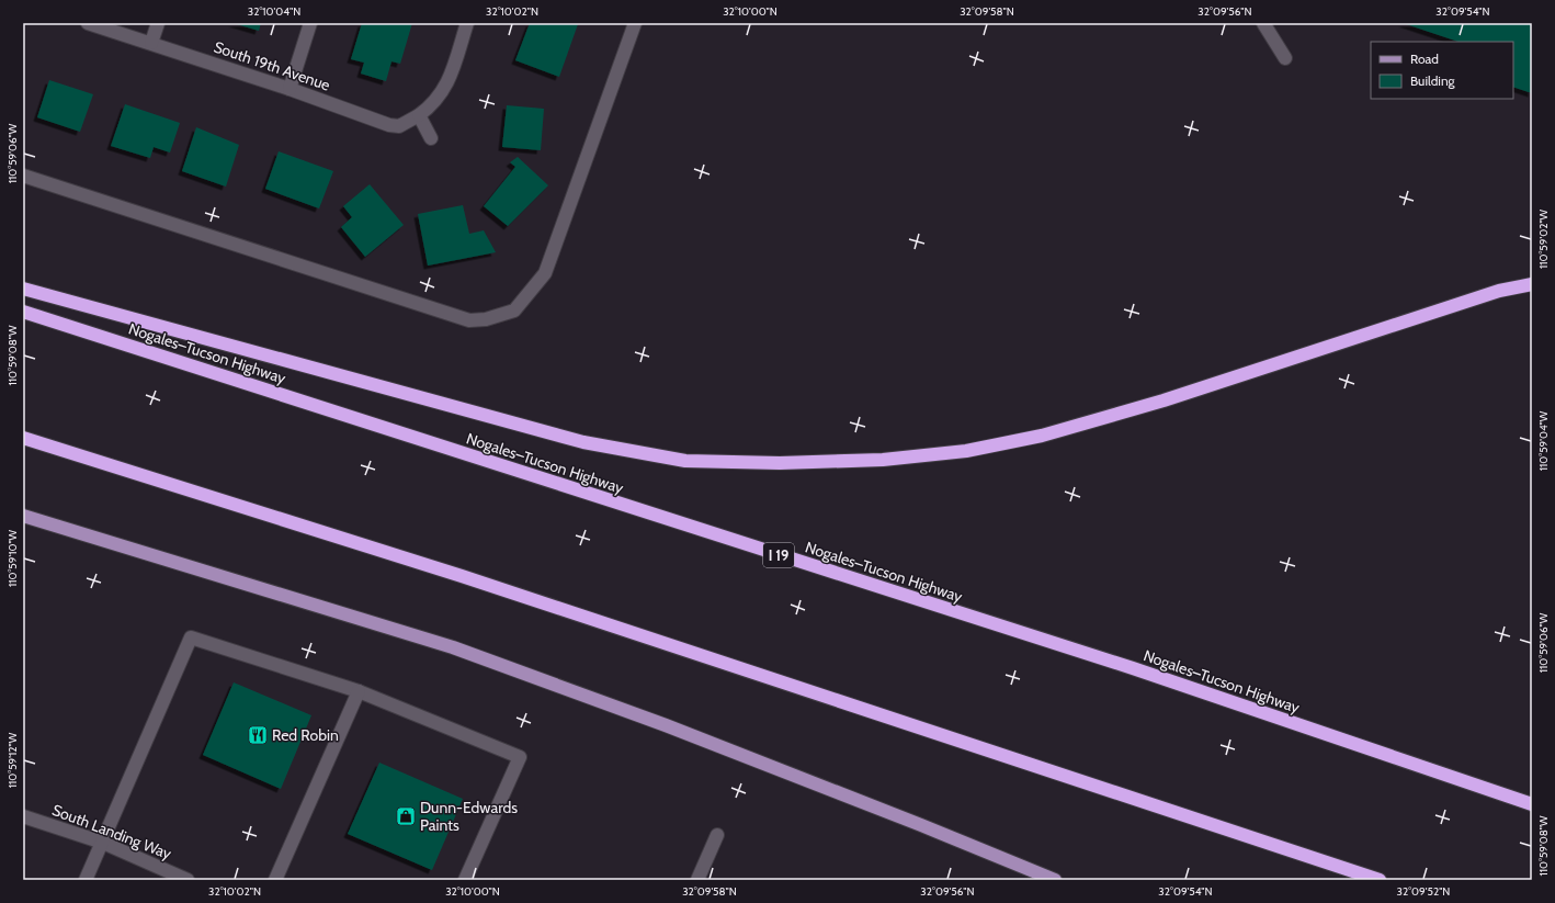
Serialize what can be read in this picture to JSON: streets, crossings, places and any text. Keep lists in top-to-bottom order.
{
  "streets": {
    "highway": ["Nogales–Tucson Highway", "I 19"],
    "street": ["South 19th Avenue", "South Landing Way"]
  },
  "places": {
    "restaurant": ["Red Robin"],
    "shop": ["Dunn-Edwards Paints"]
  },
  "legend": ["Road", "Building"],
  "coordinates": [
    "32°10'04\"N",
    "32°10'02\"N",
    "32°10'00\"N",
    "32°09'58\"N",
    "32°09'56\"N",
    "32°09'54\"N",
    "110°59'06\"W",
    "110°59'02\"W",
    "110°59'08\"W",
    "110°59'04\"W",
    "110°59'10\"W",
    "110°59'12\"W",
    "32°09'52\"N"
  ]
}
